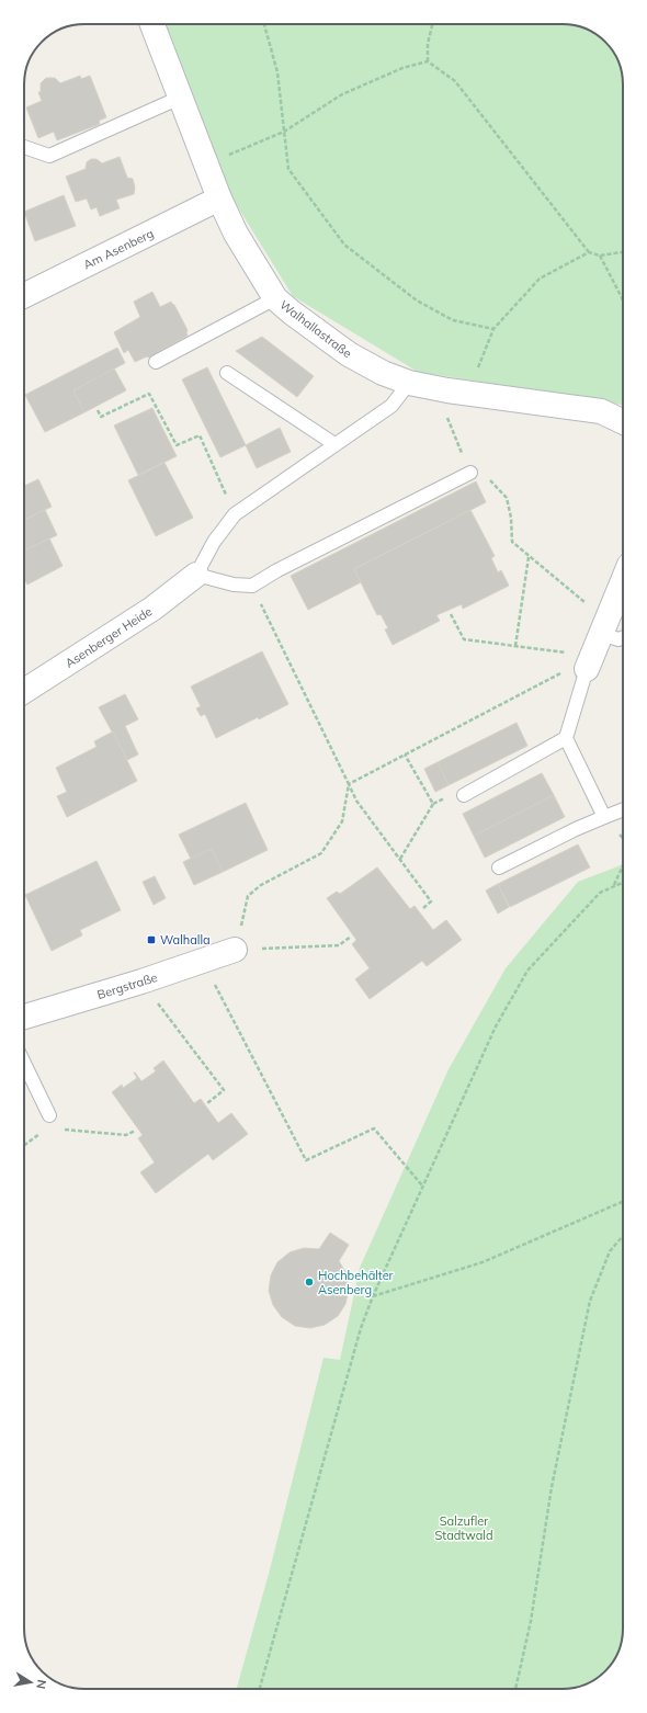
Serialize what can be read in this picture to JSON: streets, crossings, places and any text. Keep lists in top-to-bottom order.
{
  "streets": {
    "street": [
      "Am Asenberg",
      "Walhallastraße",
      "Asenberger Heide",
      "Bergstraße"
    ]
  },
  "crossings": [
    ["Am Asenberg", "Walhallastraße"]
  ],
  "parks": ["Salzufler Stadtwald"],
  "places": {
    "transit": ["Walhalla"],
    "other": ["Hochbehälter Asenberg"]
  },
  "north": "right"
}
